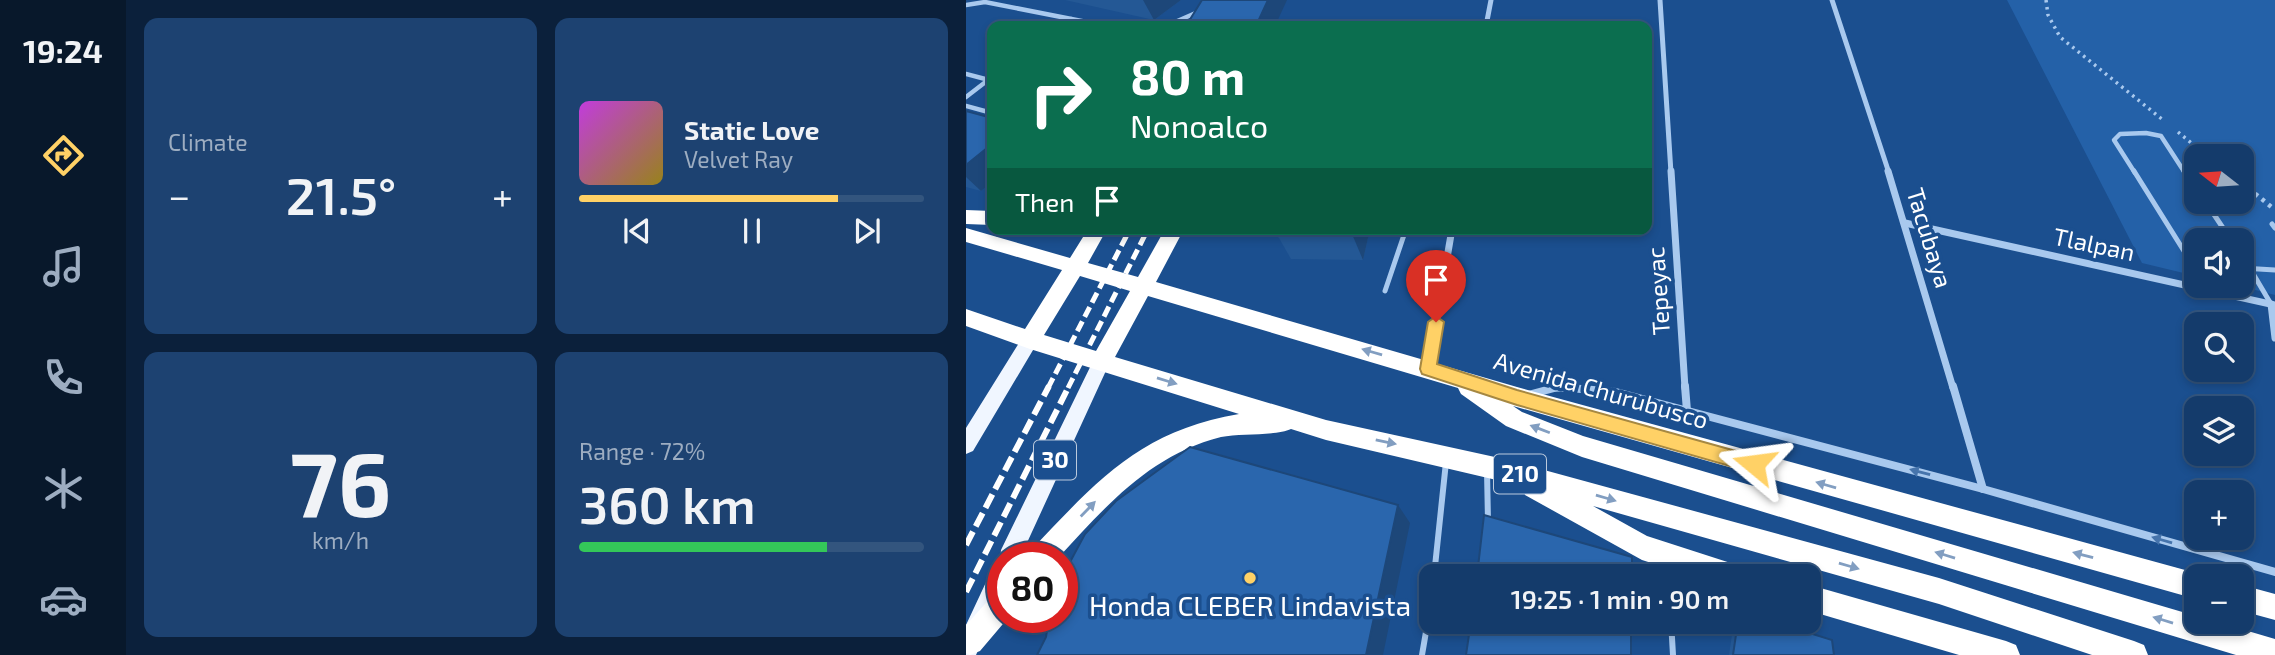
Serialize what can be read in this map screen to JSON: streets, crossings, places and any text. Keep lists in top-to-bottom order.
{
  "streets": {
    "highway": ["Avenida Churubusco", "30", "210"],
    "street": ["Tacubaya", "Tlalpan", "Tepeyac"]
  },
  "crossings": [
    ["Tacubaya", "Tlalpan"],
    ["Avenida Churubusco", "30"],
    ["30", "210"]
  ],
  "places": ["Honda CLEBER Lindavista"],
  "north": "left",
  "page": {
    "tabs": "19:24",
    "tile": [
      "Climate",
      ["76", "km/h"],
      ["Range · 72%", "360 km"]
    ],
    "turn": ["80 m", "Nonoalco"],
    "song": ["Static Love", "Velvet Ray"],
    "map_buttons": ["+", "−"],
    "heat": ["−", "21.5°", "+"],
    "then": "Then",
    "limit": "80",
    "trip": "19:25 · 1 min · 90 m"
  }
}
